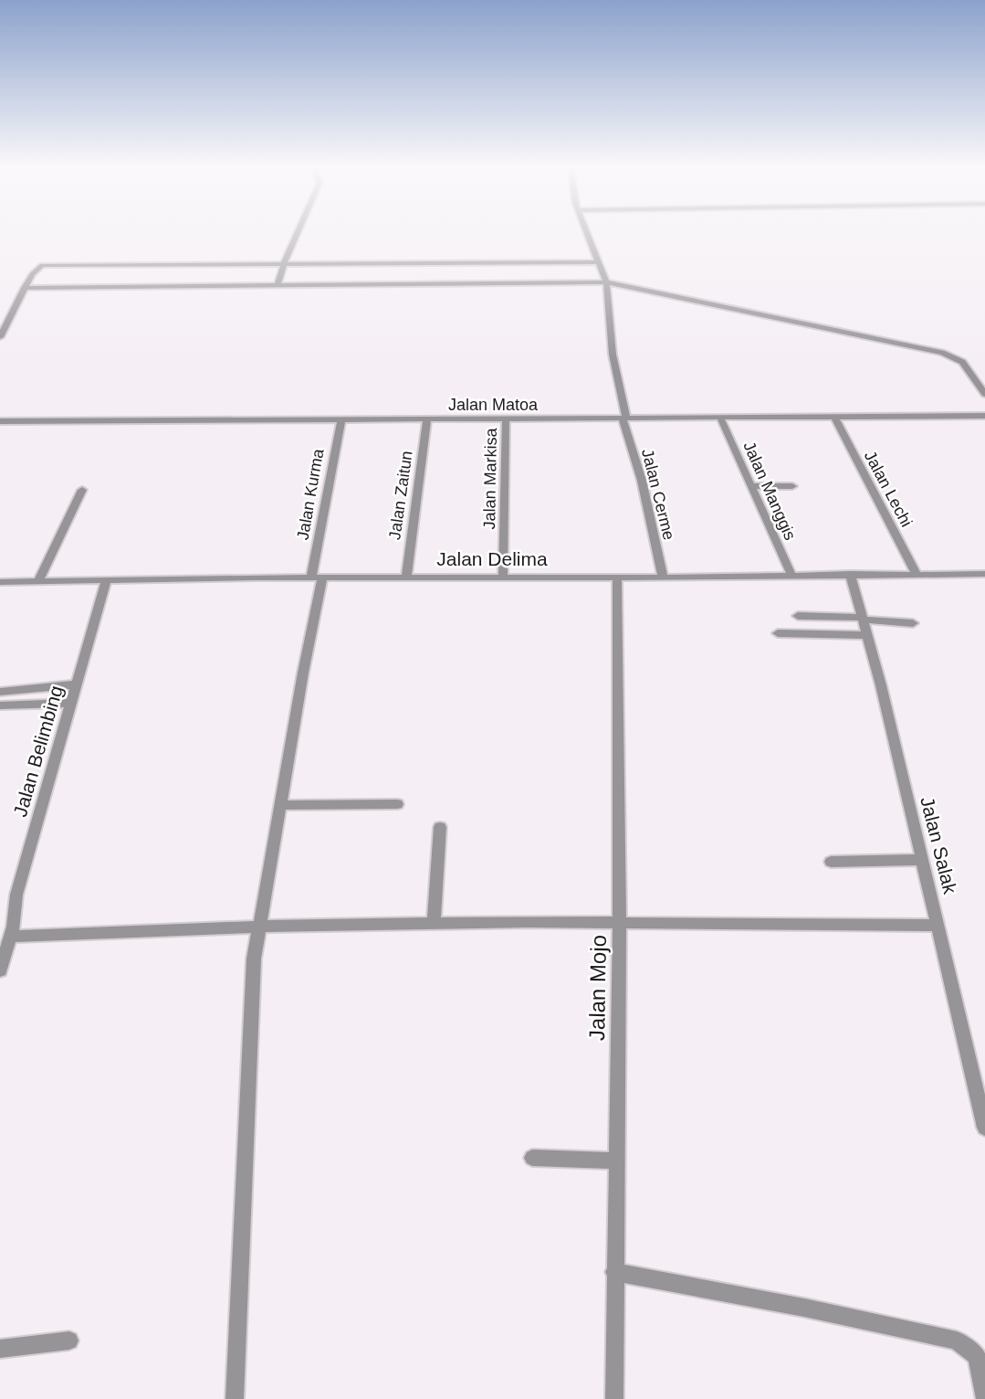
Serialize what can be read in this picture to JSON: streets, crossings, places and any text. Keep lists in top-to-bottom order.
{
  "streets": {
    "street": [
      "Jalan Matoa",
      "Jalan Markisa",
      "Jalan Lechi",
      "Jalan Manggis",
      "Jalan Kurma",
      "Jalan Cerme",
      "Jalan Zaitun",
      "Jalan Delima",
      "Jalan Belimbing",
      "Jalan Salak",
      "Jalan Mojo"
    ]
  },
  "crossings": [
    ["Jalan Matoa", "Jalan Markisa"],
    ["Jalan Matoa", "Jalan Lechi"],
    ["Jalan Matoa", "Jalan Manggis"],
    ["Jalan Matoa", "Jalan Kurma"],
    ["Jalan Matoa", "Jalan Cerme"],
    ["Jalan Matoa", "Jalan Zaitun"],
    ["Jalan Markisa", "Jalan Delima"],
    ["Jalan Lechi", "Jalan Delima"],
    ["Jalan Manggis", "Jalan Delima"],
    ["Jalan Kurma", "Jalan Delima"],
    ["Jalan Cerme", "Jalan Delima"],
    ["Jalan Zaitun", "Jalan Delima"],
    ["Jalan Delima", "Jalan Belimbing"],
    ["Jalan Delima", "Jalan Salak"],
    ["Jalan Delima", "Jalan Mojo"]
  ]
}
